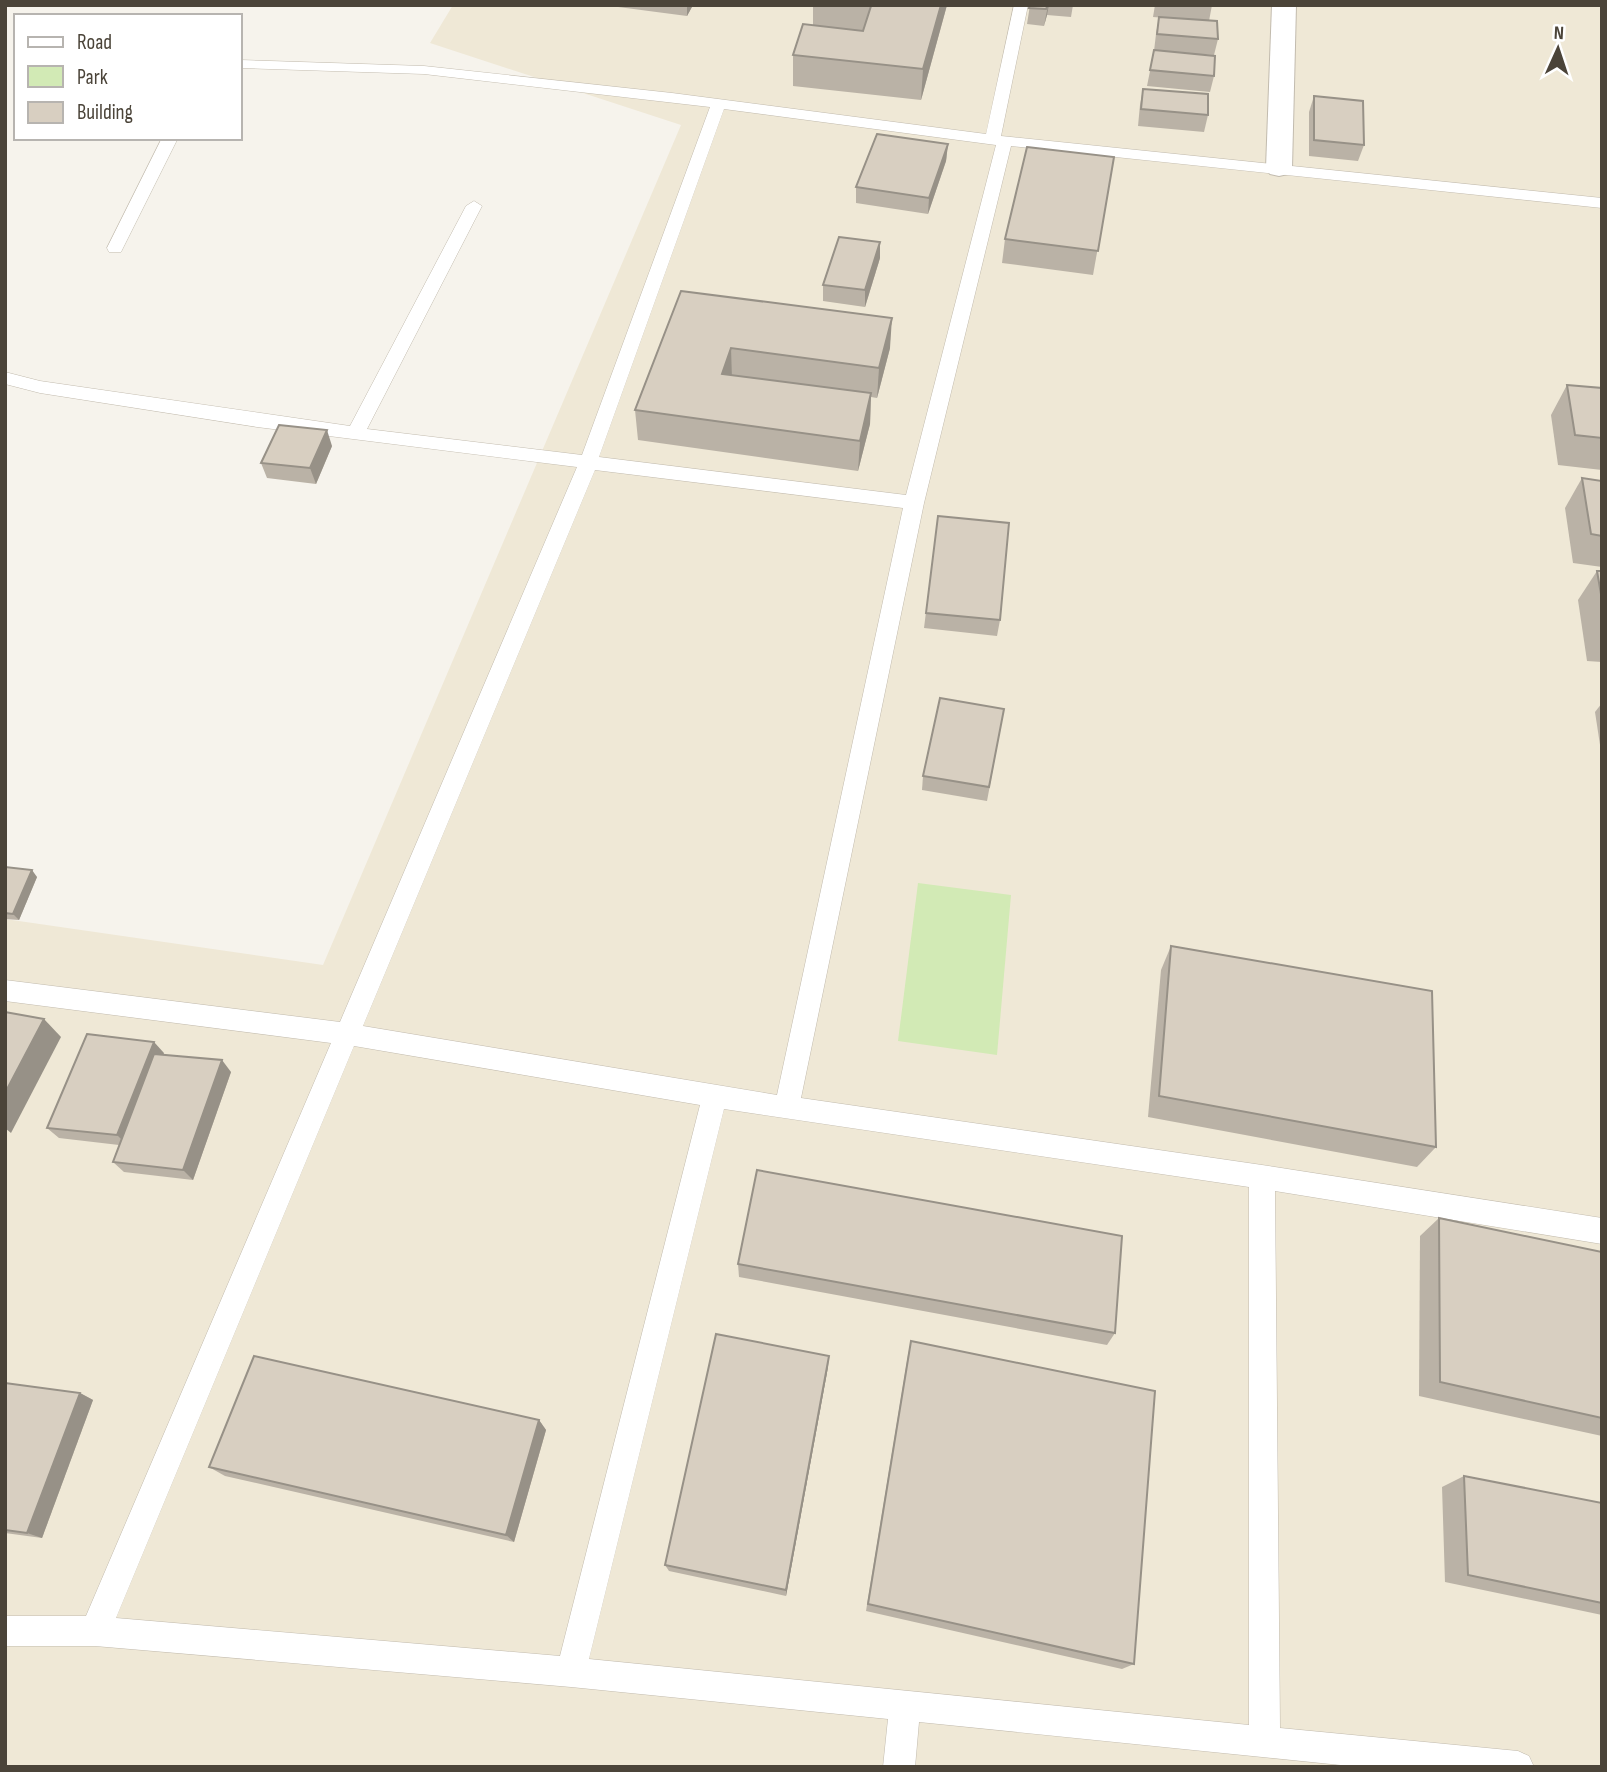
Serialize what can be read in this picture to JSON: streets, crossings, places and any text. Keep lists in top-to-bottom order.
{
  "legend": ["Road", "Park", "Building"],
  "north": "top"
}
